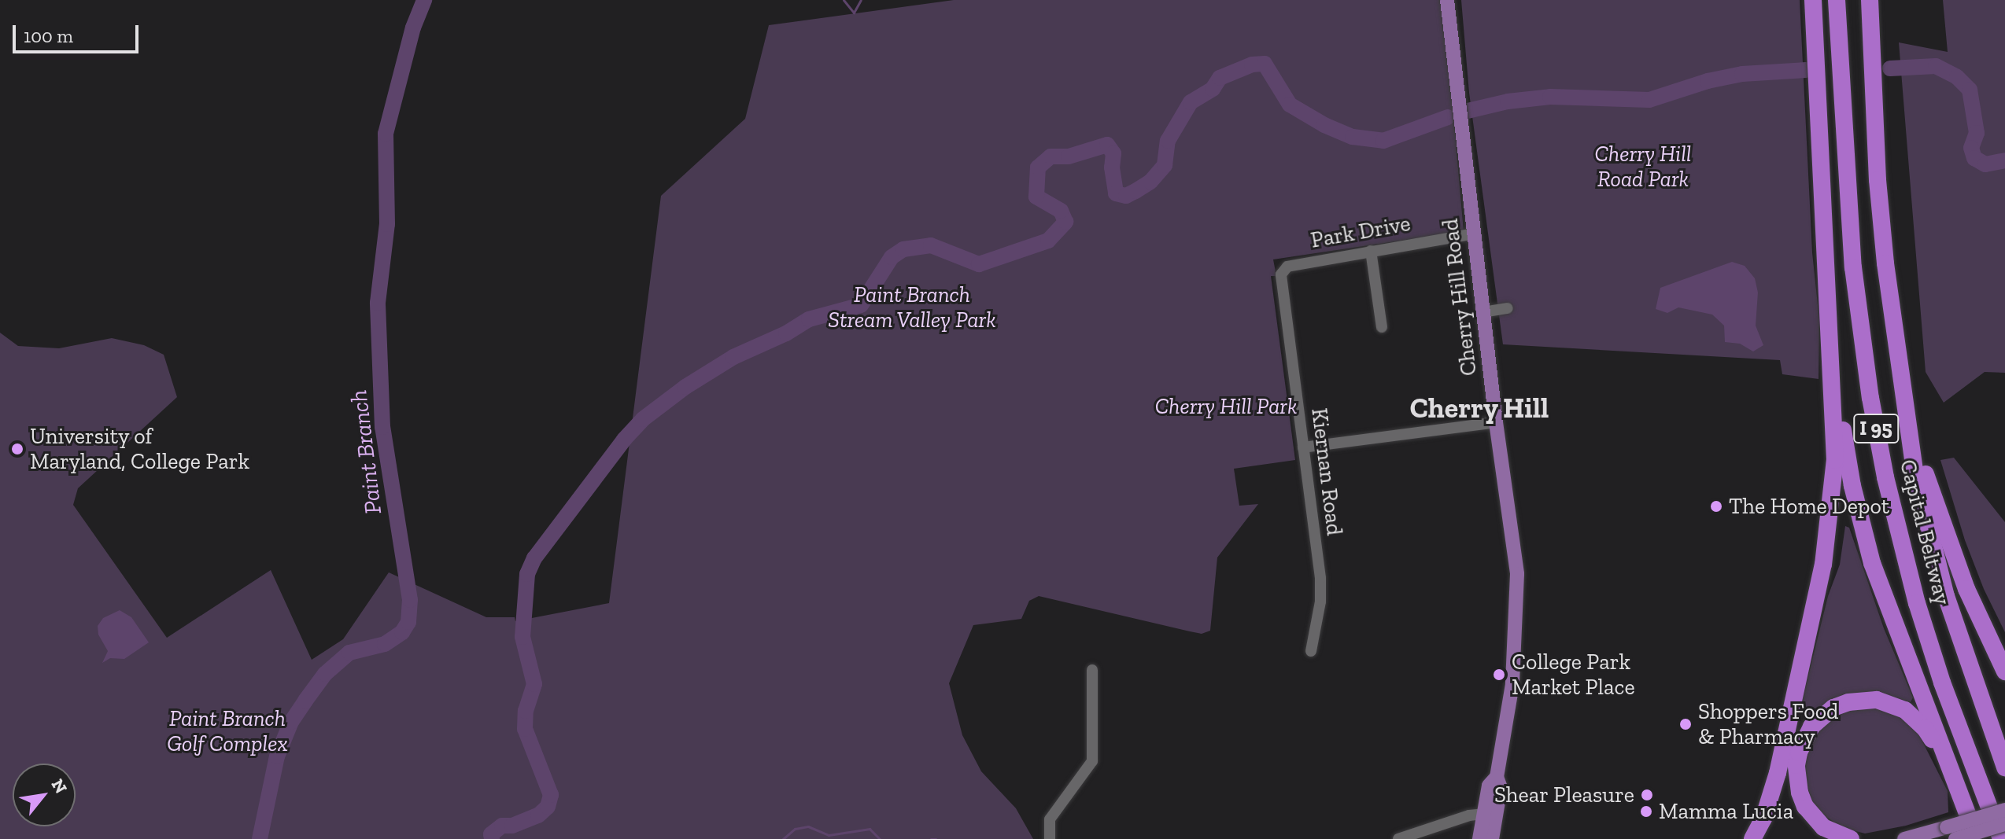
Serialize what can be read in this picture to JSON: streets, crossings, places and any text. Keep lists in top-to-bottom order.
{
  "streets": {
    "highway": ["I 95", "Capital Beltway"],
    "main road": ["Cherry Hill Road"],
    "street": ["Park Drive", "Kiernan Road"]
  },
  "crossings": [
    ["Park Drive", "Cherry Hill Road"],
    ["Park Drive", "Kiernan Road"]
  ],
  "districts": ["Cherry Hill"],
  "water": ["Paint Branch"],
  "parks": [
    "Cherry Hill Road Park",
    "Paint Branch Stream Valley Park",
    "Cherry Hill Park",
    "Paint Branch Golf Complex"
  ],
  "places": [
    "University of Maryland, College Park",
    "The Home Depot",
    "College Park Market Place",
    "Shoppers Food & Pharmacy",
    "Shear Pleasure",
    "Mamma Lucia"
  ],
  "scale_bar": "100 m",
  "north": "top right"
}
